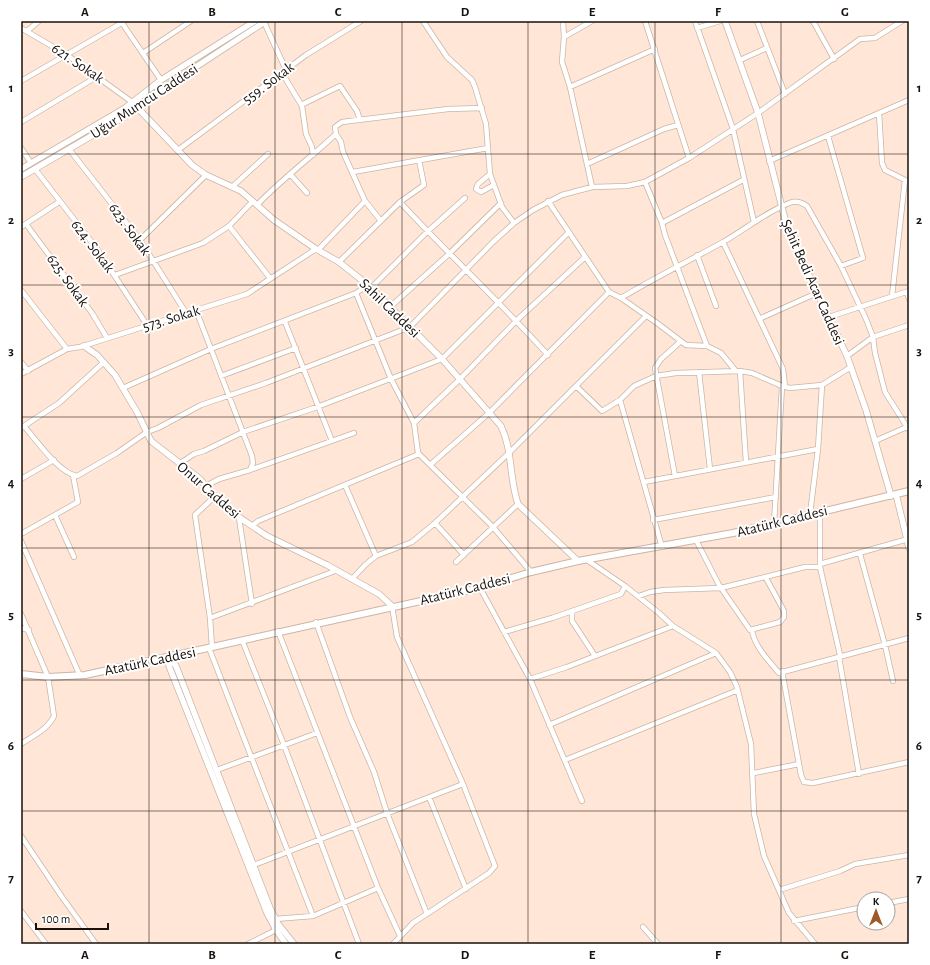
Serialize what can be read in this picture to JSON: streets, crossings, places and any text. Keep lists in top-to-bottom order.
{
  "streets": {
    "main road": ["Atatürk Caddesi"],
    "street": [
      "621. Sokak",
      "559. Sokak",
      "Uğur Mumcu Caddesi",
      "623. Sokak",
      "624. Sokak",
      "625. Sokak",
      "Şehit Bedi Acar Caddesi",
      "Sahil Caddesi",
      "573. Sokak",
      "Onur Caddesi"
    ]
  },
  "crossings": [
    ["621. Sokak", "Uğur Mumcu Caddesi"],
    ["621. Sokak", "Sahil Caddesi"],
    ["559. Sokak", "Sahil Caddesi"],
    ["Uğur Mumcu Caddesi", "623. Sokak"],
    ["Uğur Mumcu Caddesi", "624. Sokak"],
    ["Uğur Mumcu Caddesi", "Sahil Caddesi"],
    ["623. Sokak", "573. Sokak"],
    ["624. Sokak", "573. Sokak"],
    ["625. Sokak", "573. Sokak"],
    ["Şehit Bedi Acar Caddesi", "Atatürk Caddesi"],
    ["Sahil Caddesi", "573. Sokak"],
    ["573. Sokak", "Onur Caddesi"],
    ["Onur Caddesi", "Atatürk Caddesi"]
  ],
  "scale_bar": "100 m",
  "north": "top",
  "grid": {
    "columns": [
      "A",
      "B",
      "C",
      "D",
      "E",
      "F",
      "G"
    ],
    "rows": [
      "1",
      "2",
      "3",
      "4",
      "5",
      "6",
      "7"
    ]
  }
}
